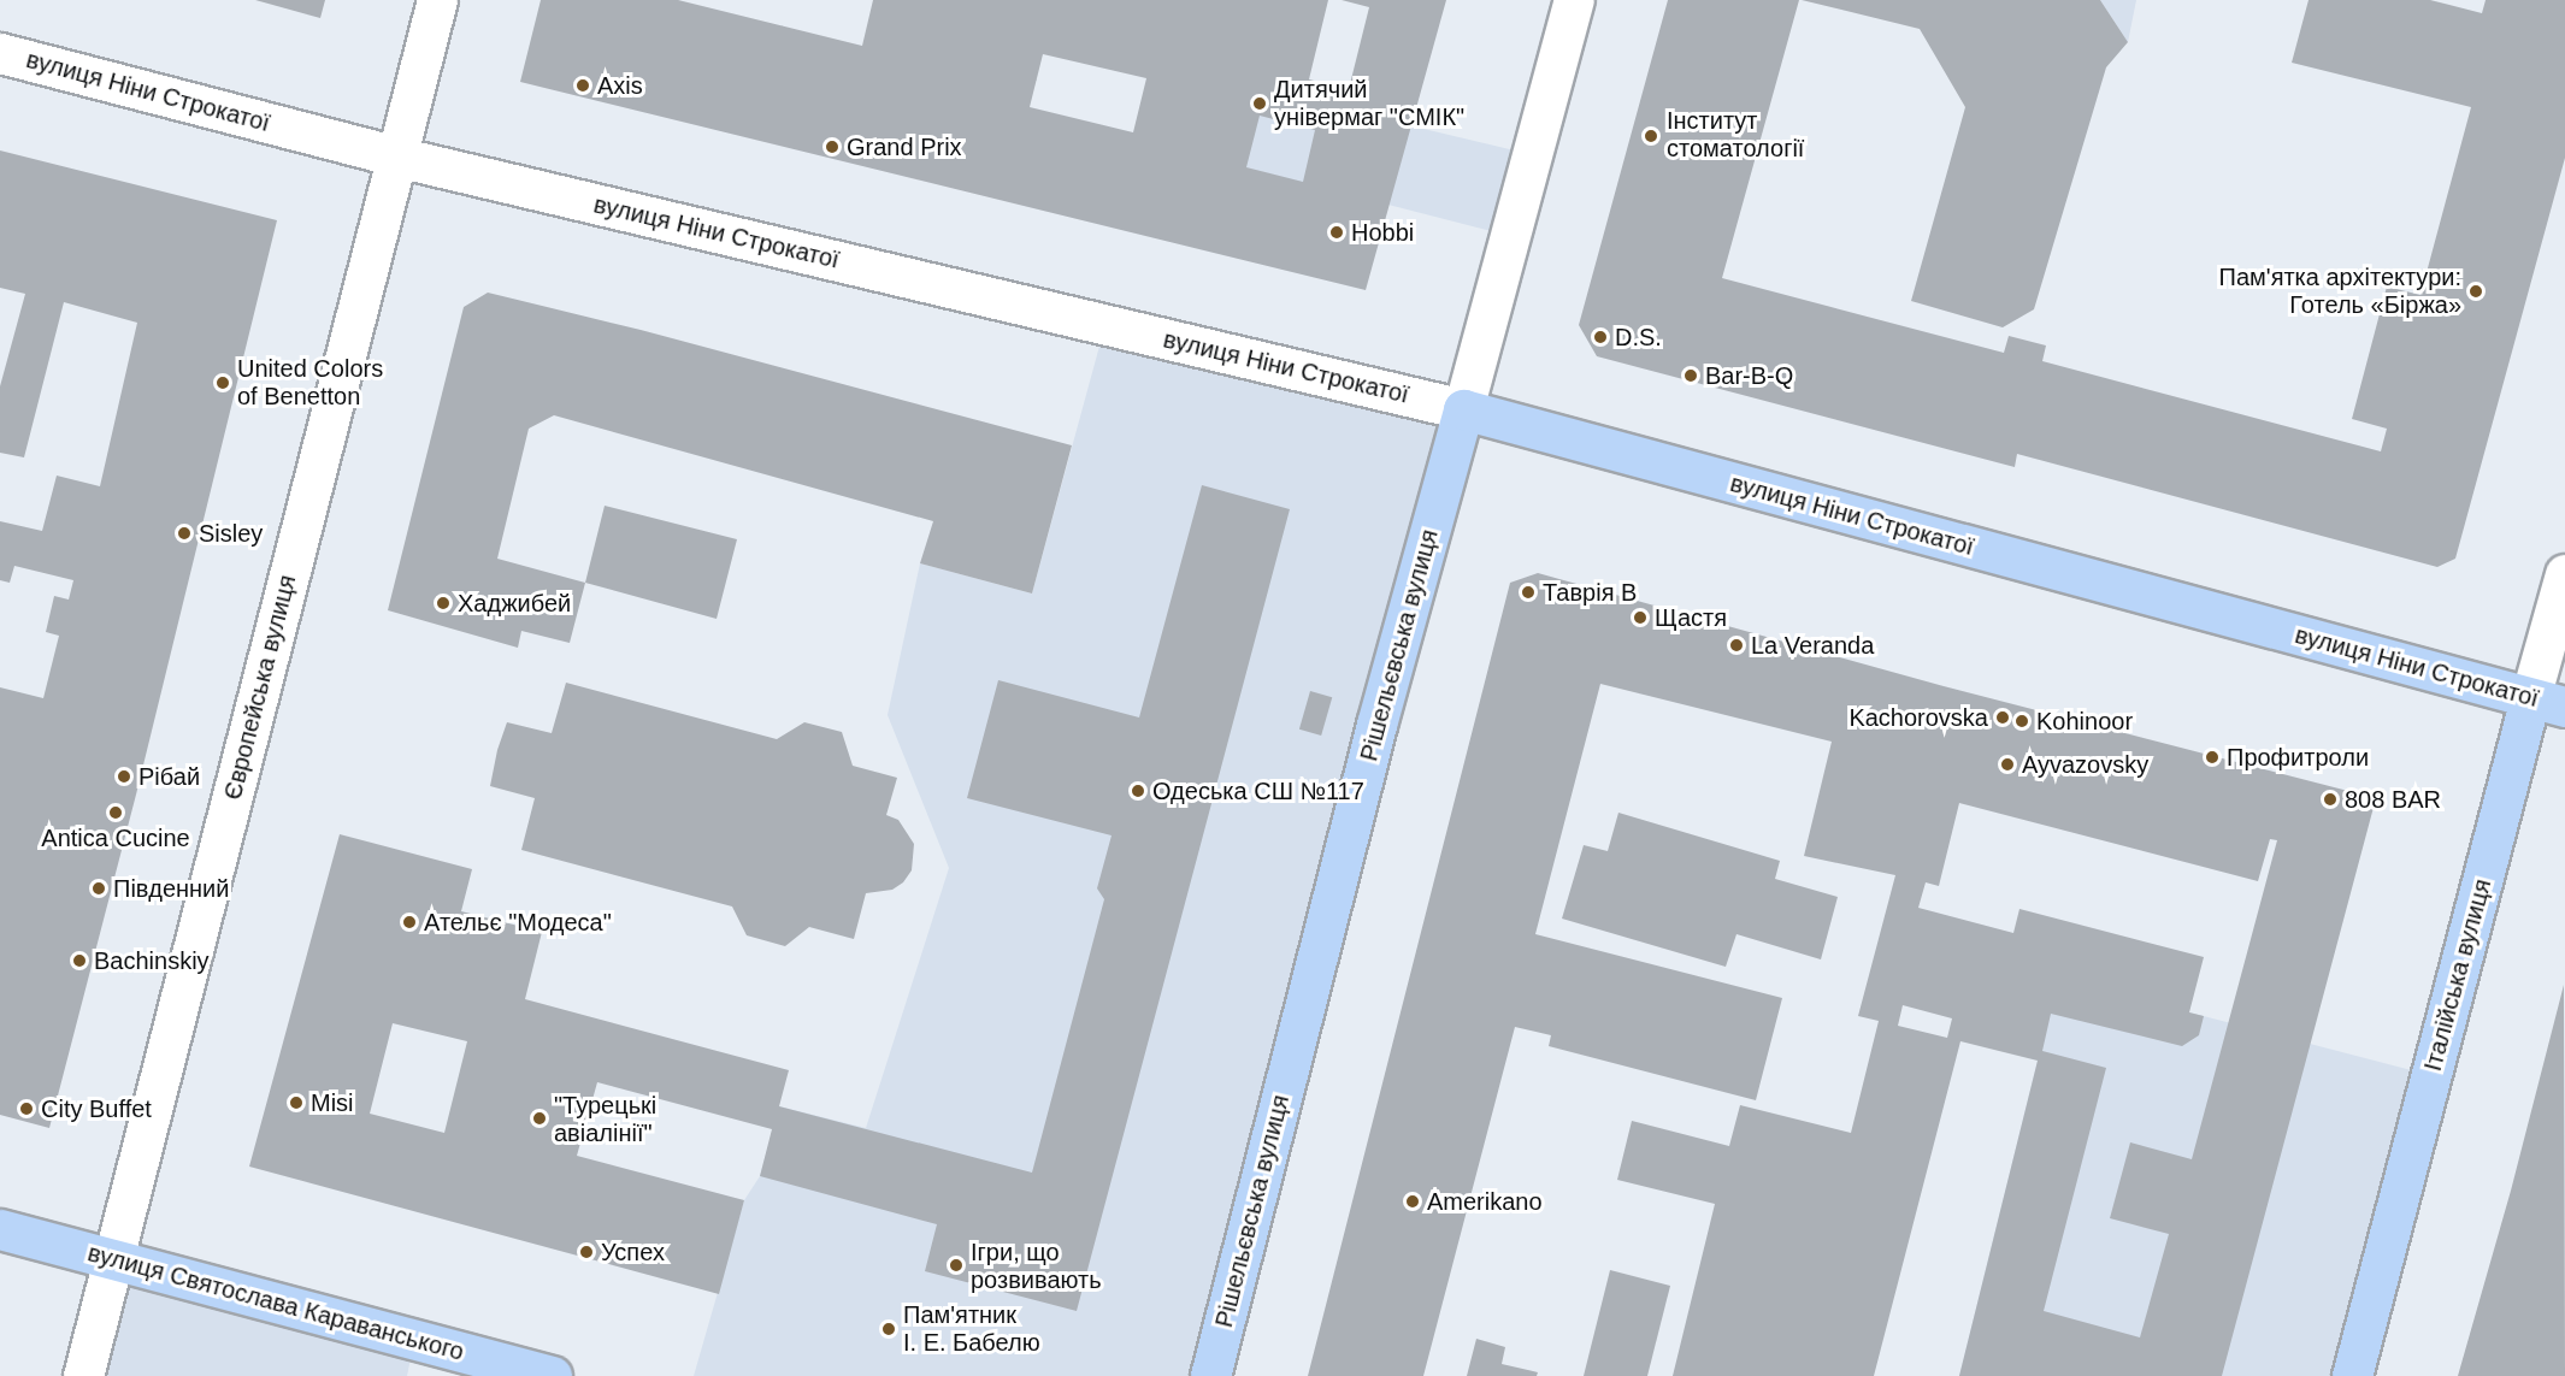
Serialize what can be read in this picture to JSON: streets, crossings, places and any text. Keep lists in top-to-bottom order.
{
  "streets": {
    "main road": [
      "вулиця Ніни Строкатої",
      "Рішельєвська вулиця",
      "Італійська вулиця",
      "вулиця Святослава Караванського"
    ],
    "street": ["Європейська вулиця"]
  },
  "crossings": [
    ["вулиця Ніни Строкатої", "Рішельєвська вулиця"],
    ["вулиця Ніни Строкатої", "Європейська вулиця"],
    ["вулиця Ніни Строкатої", "Італійська вулиця"],
    ["Європейська вулиця", "вулиця Святослава Караванського"]
  ],
  "places": [
    "Axis",
    "Дитячий універмаг \"СМІК\"",
    "Інститут стоматології",
    "Grand Prix",
    "Hobbi",
    "Пам'ятка архітектури: Готель «Біржа»",
    "D.S.",
    "Bar-B-Q",
    "United Colors of Benetton",
    "Sisley",
    "Таврія В",
    "Хаджибей",
    "Щастя",
    "La Veranda",
    "Kachorovska",
    "Kohinoor",
    "Профитроли",
    "Ayvazovsky",
    "Рібай",
    "Одеська СШ №117",
    "808 BAR",
    "Antica Cucine",
    "Пiвденний",
    "Ательє \"Модеса\"",
    "Bachinskiy",
    "Misi",
    "City Buffet",
    "\"Турецькі авіалінії\"",
    "Amerikano",
    "Успех",
    "Ігри, що розвивають",
    "Пам'ятник І. Е. Бабелю"
  ]
}
